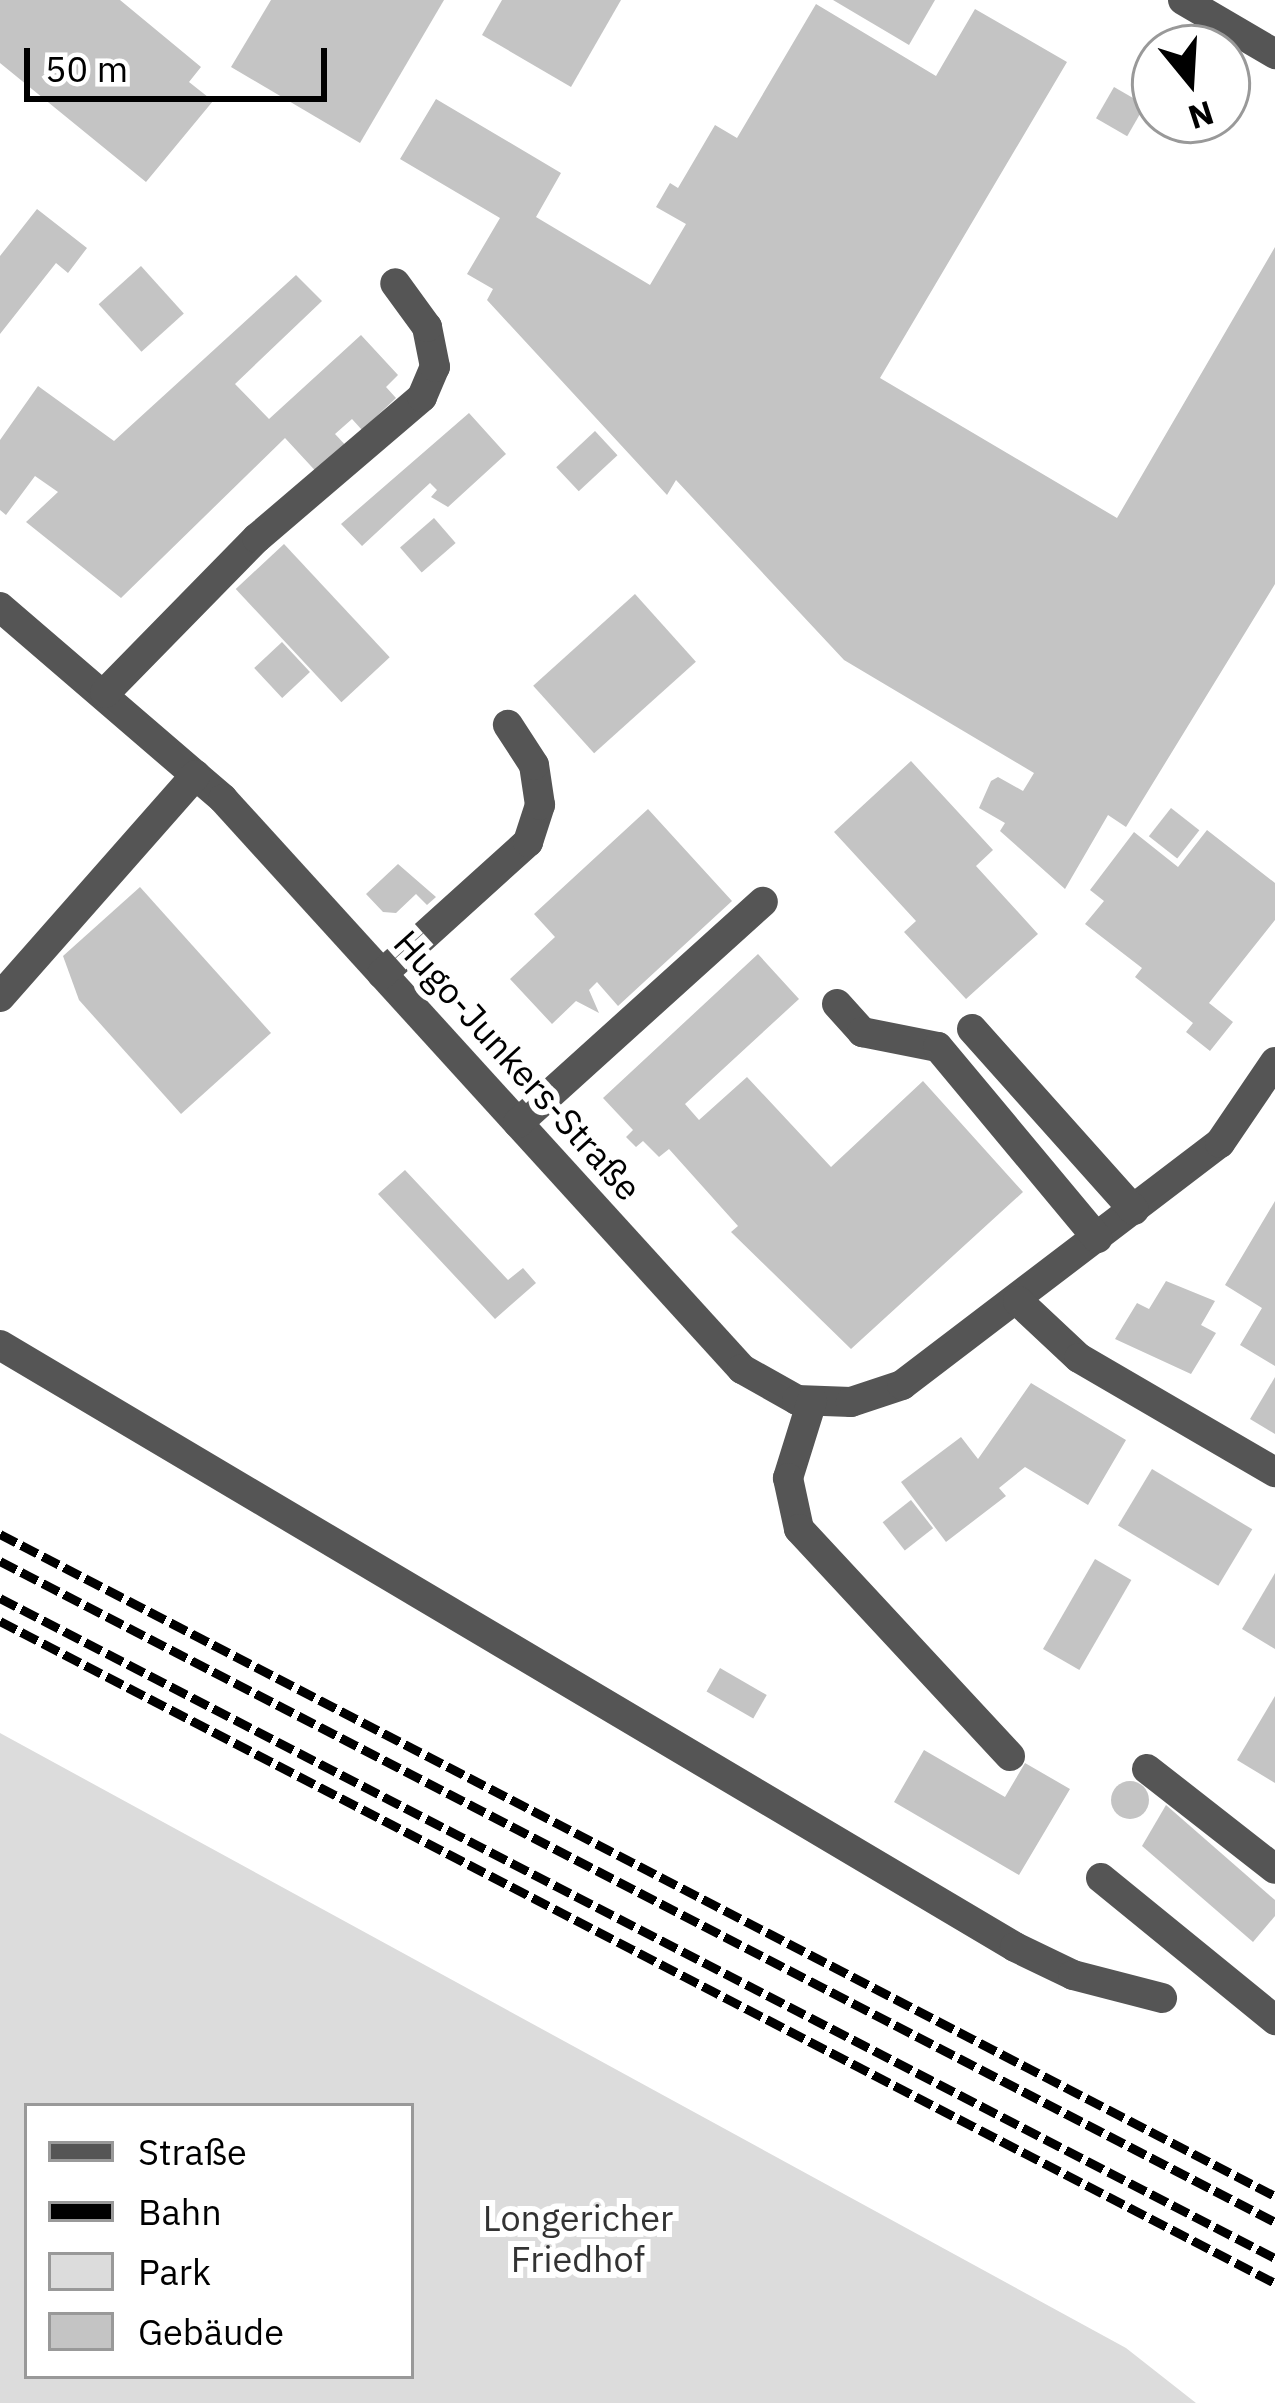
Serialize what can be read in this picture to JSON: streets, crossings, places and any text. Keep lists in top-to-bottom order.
{
  "streets": {
    "street": ["Hugo-Junkers-Straße"]
  },
  "parks": ["Longericher Friedhof"],
  "legend": [
    "Straße",
    "Bahn",
    "Park",
    "Gebäude"
  ],
  "scale_bar": "50 m",
  "north": "bottom"
}
